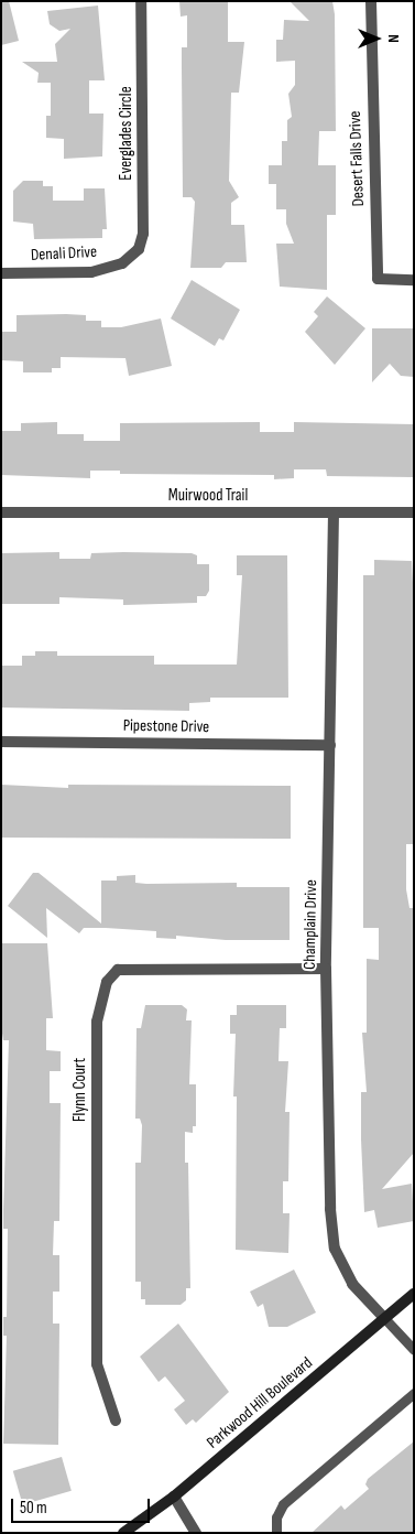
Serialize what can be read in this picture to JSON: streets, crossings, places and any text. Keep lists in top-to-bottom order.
{
  "streets": {
    "street": [
      "Everglades Circle",
      "Desert Falls Drive",
      "Denali Drive",
      "Muirwood Trail",
      "Pipestone Drive",
      "Champlain Drive",
      "Flynn Court",
      "Parkwood Hill Boulevard"
    ]
  },
  "crossings": [
    ["Everglades Circle", "Denali Drive"],
    ["Muirwood Trail", "Champlain Drive"],
    ["Pipestone Drive", "Champlain Drive"],
    ["Champlain Drive", "Flynn Court"],
    ["Champlain Drive", "Parkwood Hill Boulevard"]
  ],
  "scale_bar": "50 m",
  "north": "right"
}
